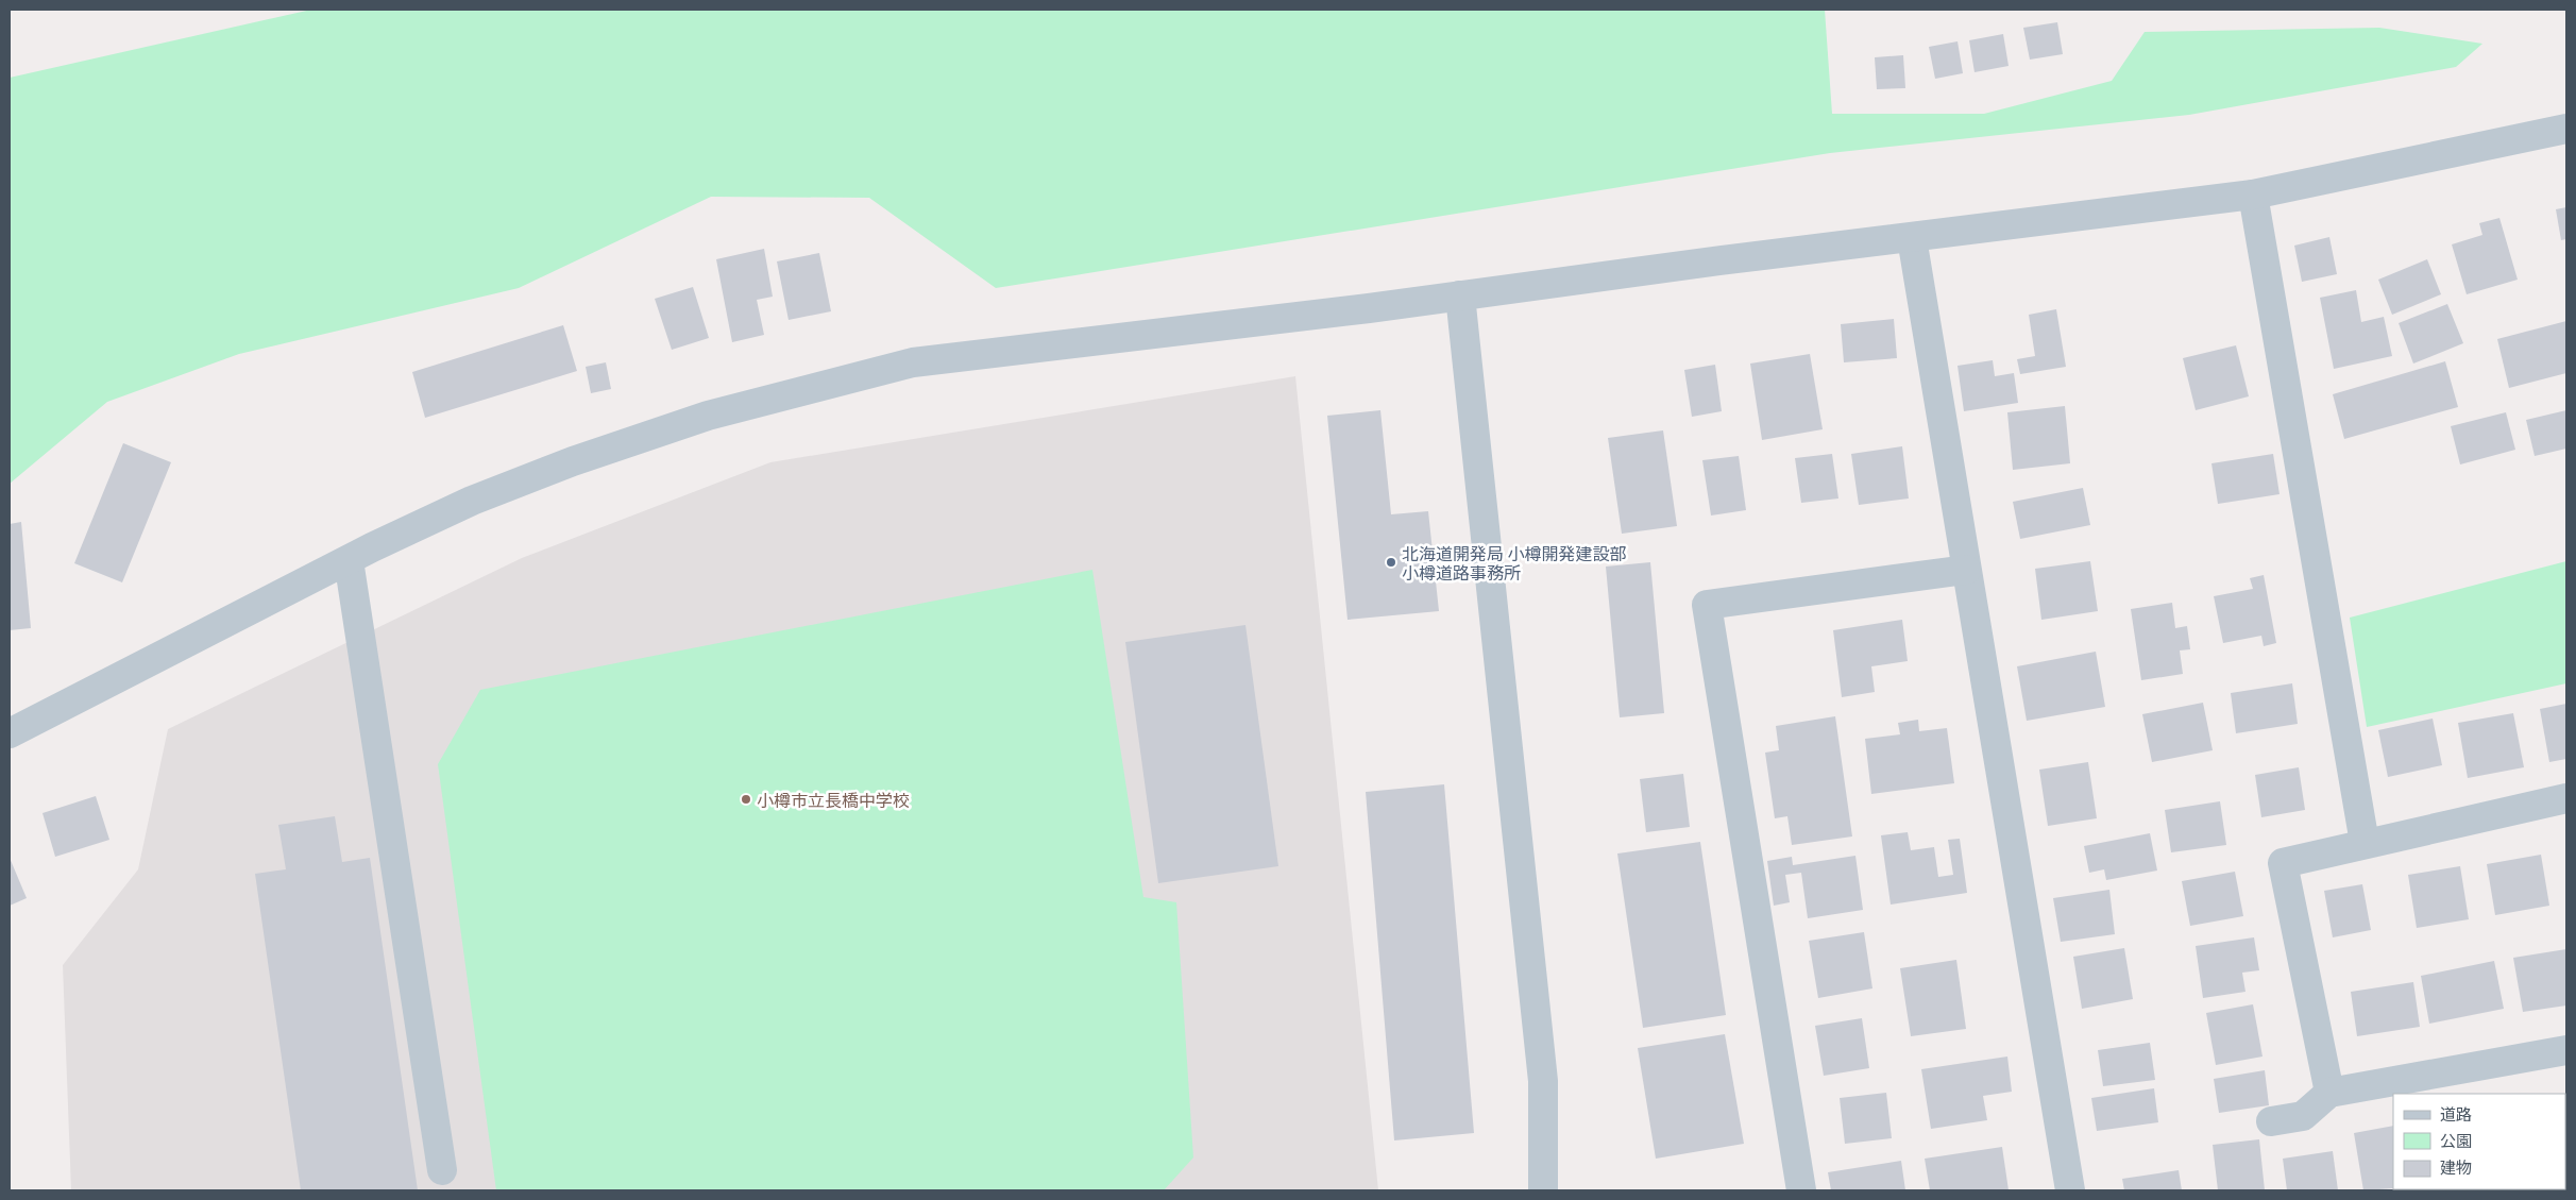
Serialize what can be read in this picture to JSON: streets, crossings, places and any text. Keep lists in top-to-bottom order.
{
  "places": ["北海道開発局 小樽開発建設部 小樽道路事務所", "小樽市立長橋中学校"],
  "legend": ["道路", "公園", "建物"]
}
